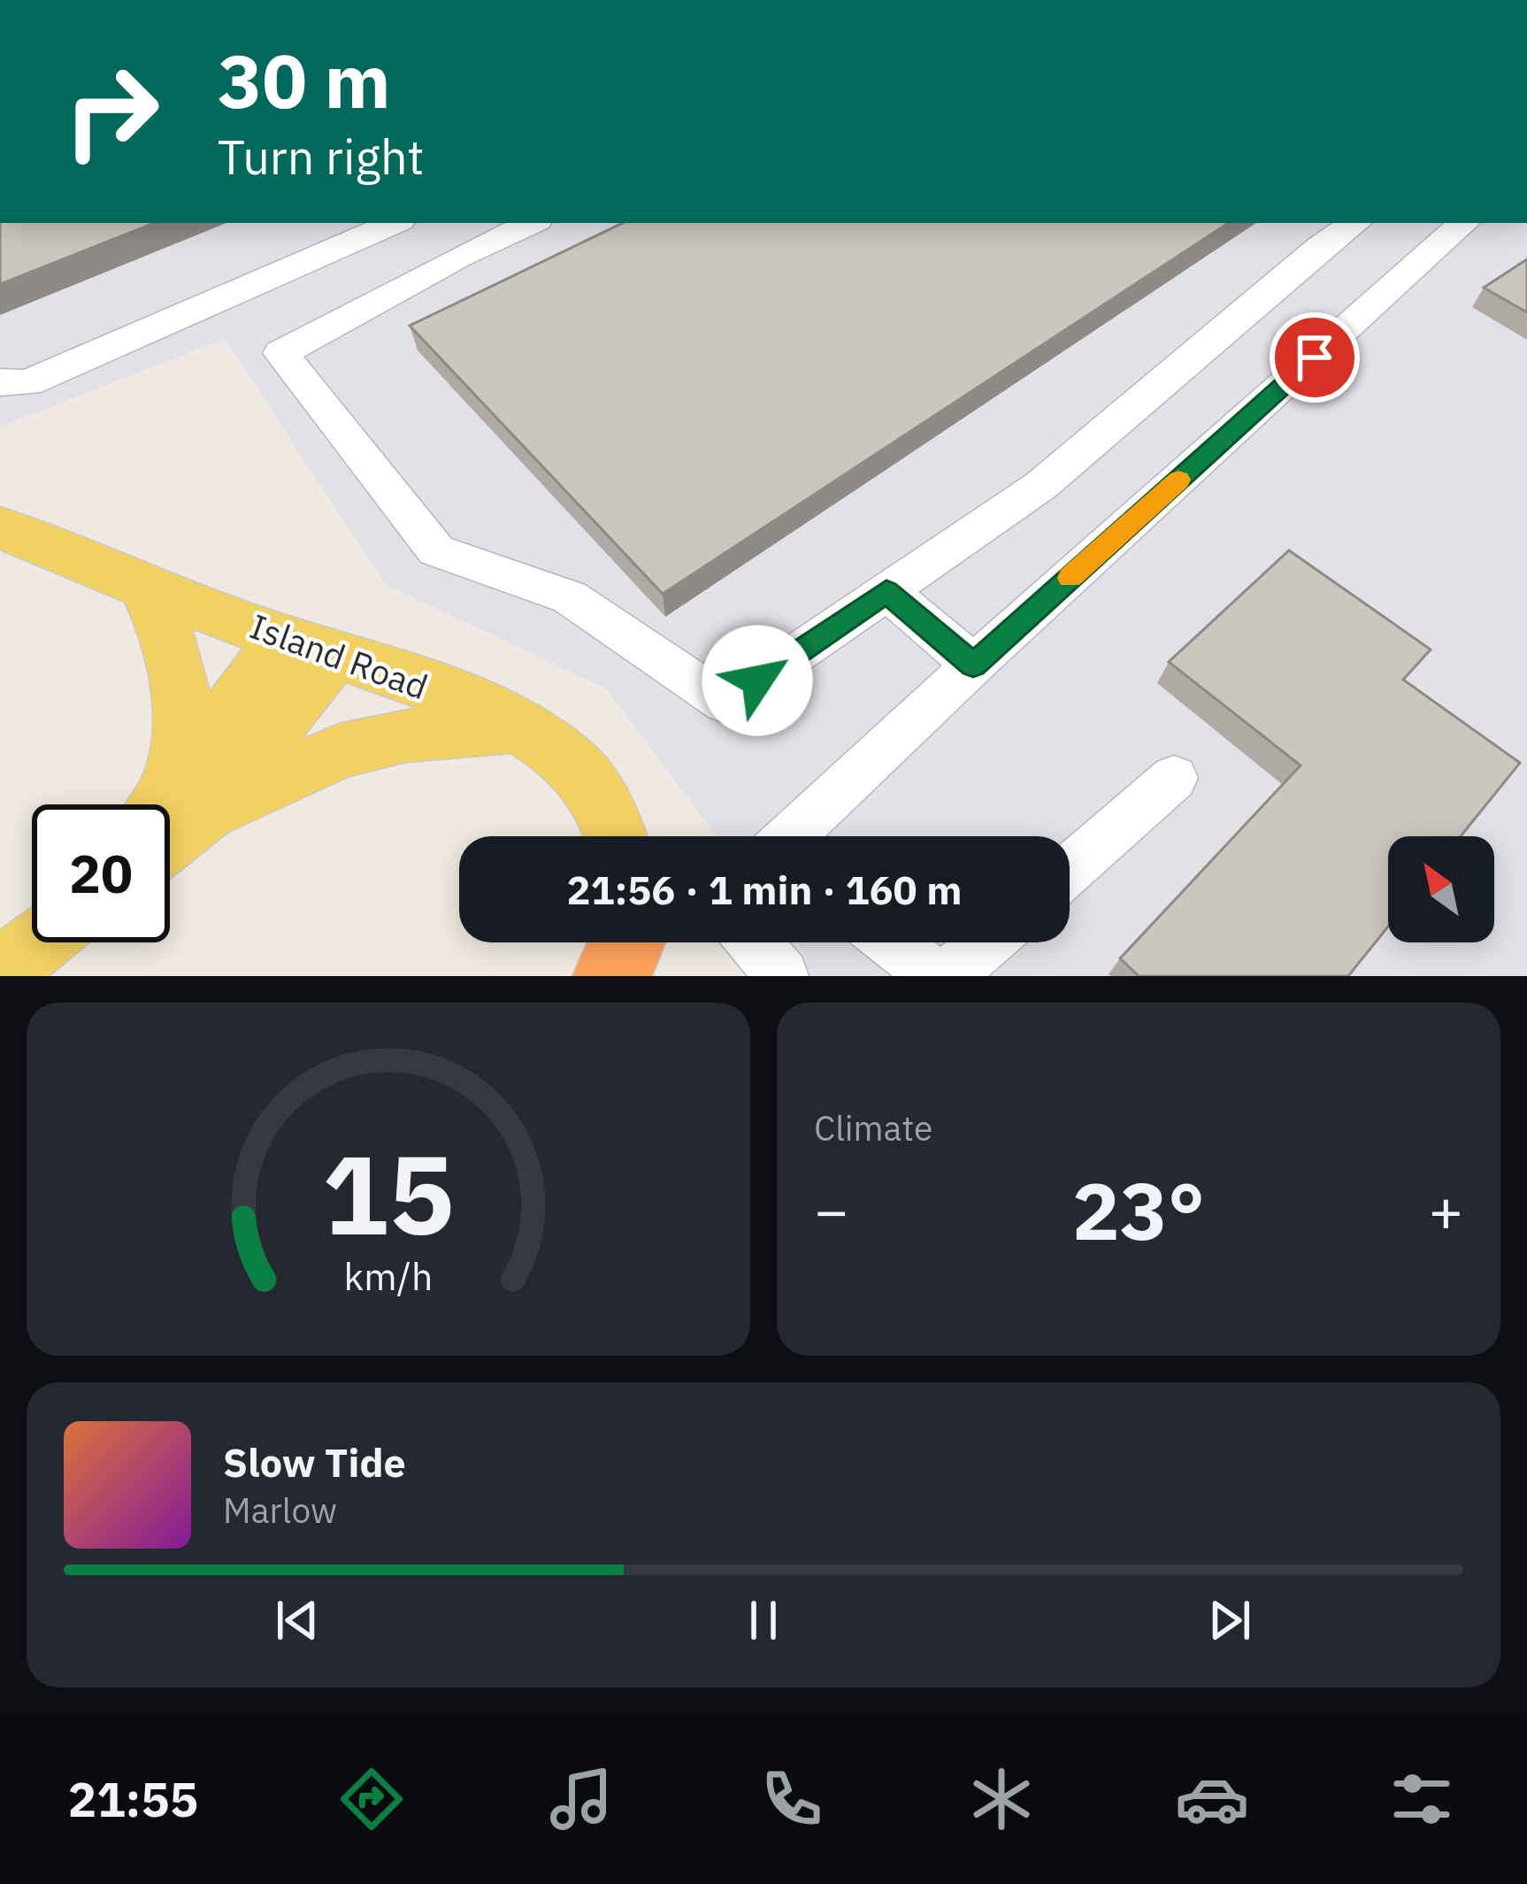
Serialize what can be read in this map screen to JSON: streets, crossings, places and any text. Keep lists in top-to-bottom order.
{
  "streets": {
    "main road": ["Island Road"]
  },
  "north": "top left",
  "page": {
    "turn": ["30 m", "Turn right"],
    "limit": "20",
    "trip": "21:56 · 1 min · 160 m",
    "tile": "Climate",
    "heat": ["−", "23°", "+"],
    "song": ["Slow Tide", "Marlow"],
    "tabs": "21:55",
    "gauge": ["15", "km/h"]
  }
}
